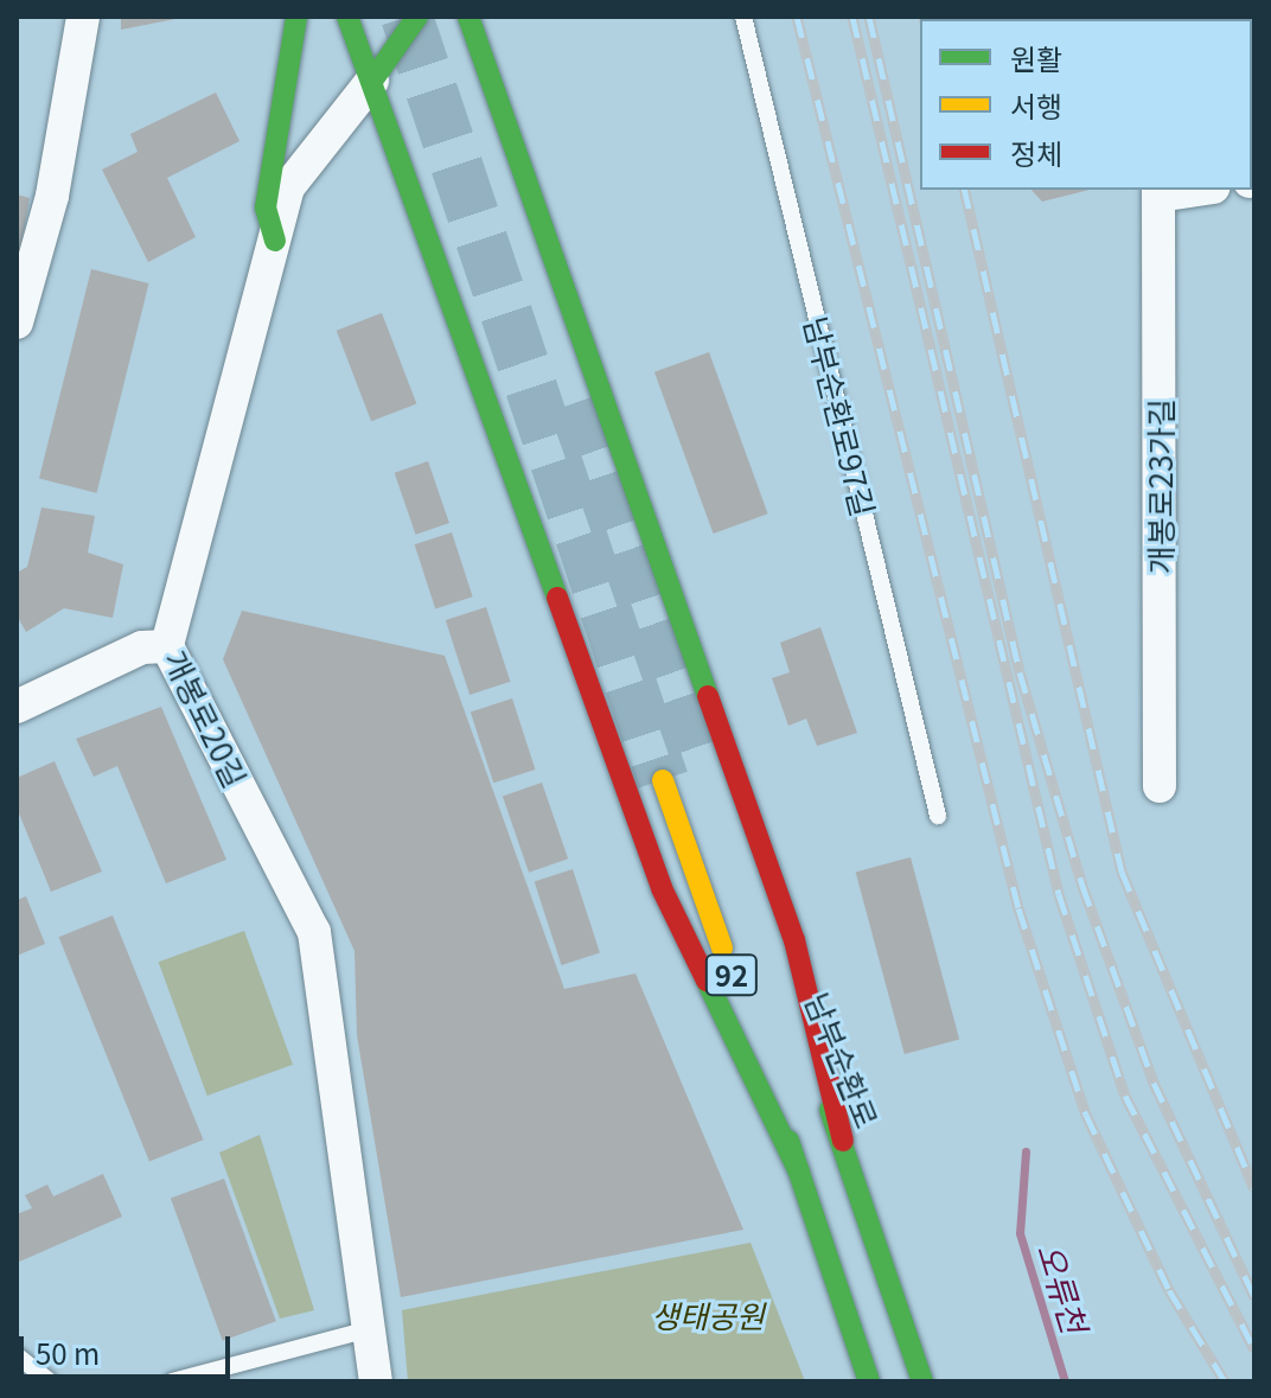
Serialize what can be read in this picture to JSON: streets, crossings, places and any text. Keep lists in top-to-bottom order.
{
  "streets": {
    "main road": ["92", "남부순환로"],
    "street": ["개봉로23가길", "개봉로20길"],
    "lane": ["남부순환로97길"]
  },
  "water": ["오류천"],
  "parks": ["생태공원"],
  "legend": ["원활", "서행", "정체"],
  "scale_bar": "50 m"
}
